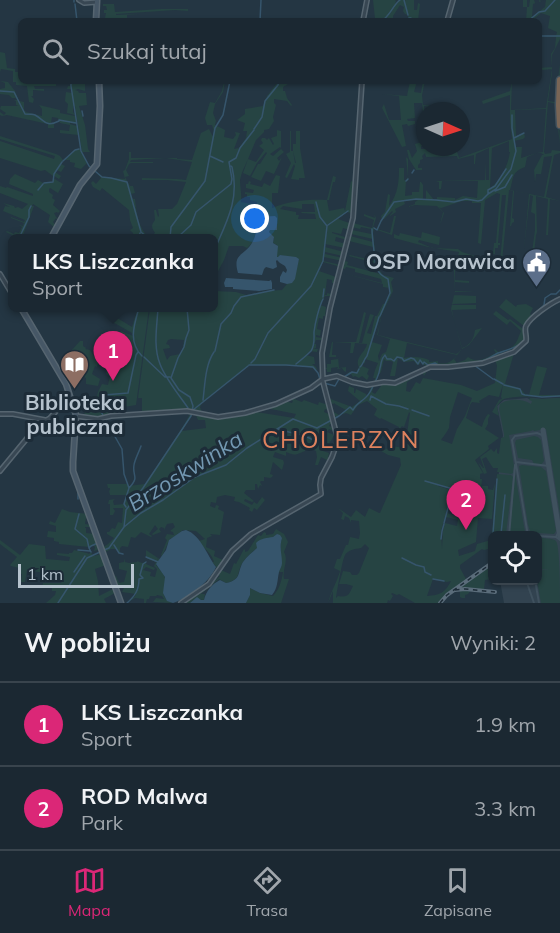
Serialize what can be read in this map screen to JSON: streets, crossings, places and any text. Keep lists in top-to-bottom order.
{
  "districts": ["CHOLERZYN"],
  "water": ["Brzoskwinka"],
  "places": {
    "public building": ["OSP Morawica"],
    "library": ["Biblioteka publiczna"]
  },
  "scale_bar": "1 km",
  "north": "right",
  "page": {
    "search": "Szukaj tutaj",
    "popup": ["LKS Liszczanka", "Sport"],
    "pins": ["1", "2"],
    "scale": "1 km",
    "heading": ["W pobliżu", "Wyniki: 2"],
    "list": [
      {
        "mark": "1",
        "name": "LKS Liszczanka",
        "note": "Sport",
        "value": "1.9 km"
      },
      {
        "mark": "2",
        "name": "ROD Malwa",
        "note": "Park",
        "value": "3.3 km"
      }
    ],
    "nav": ["Mapa", "Trasa", "Zapisane"]
  }
}
